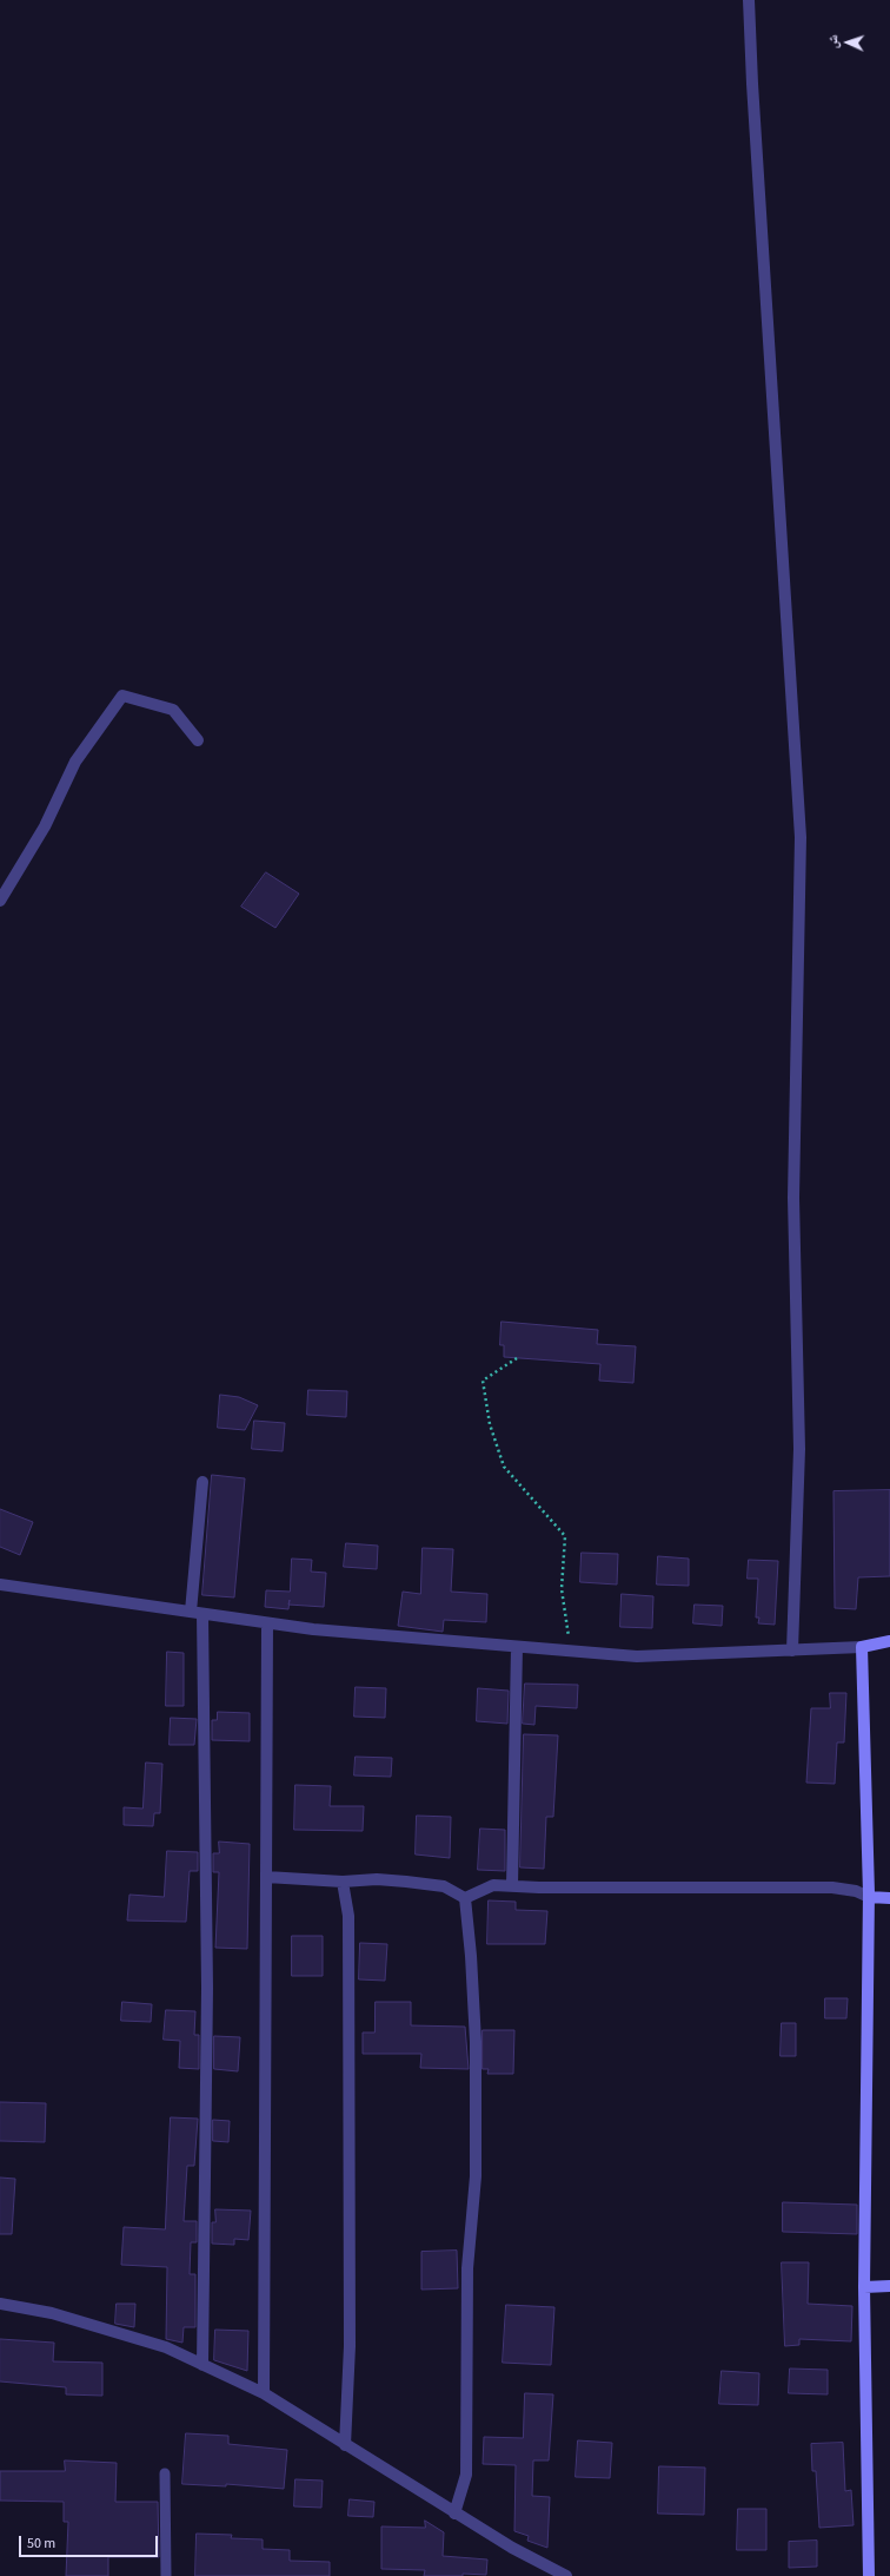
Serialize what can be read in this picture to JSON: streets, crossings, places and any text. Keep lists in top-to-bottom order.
{
  "scale_bar": "50 m",
  "north": "left"
}
